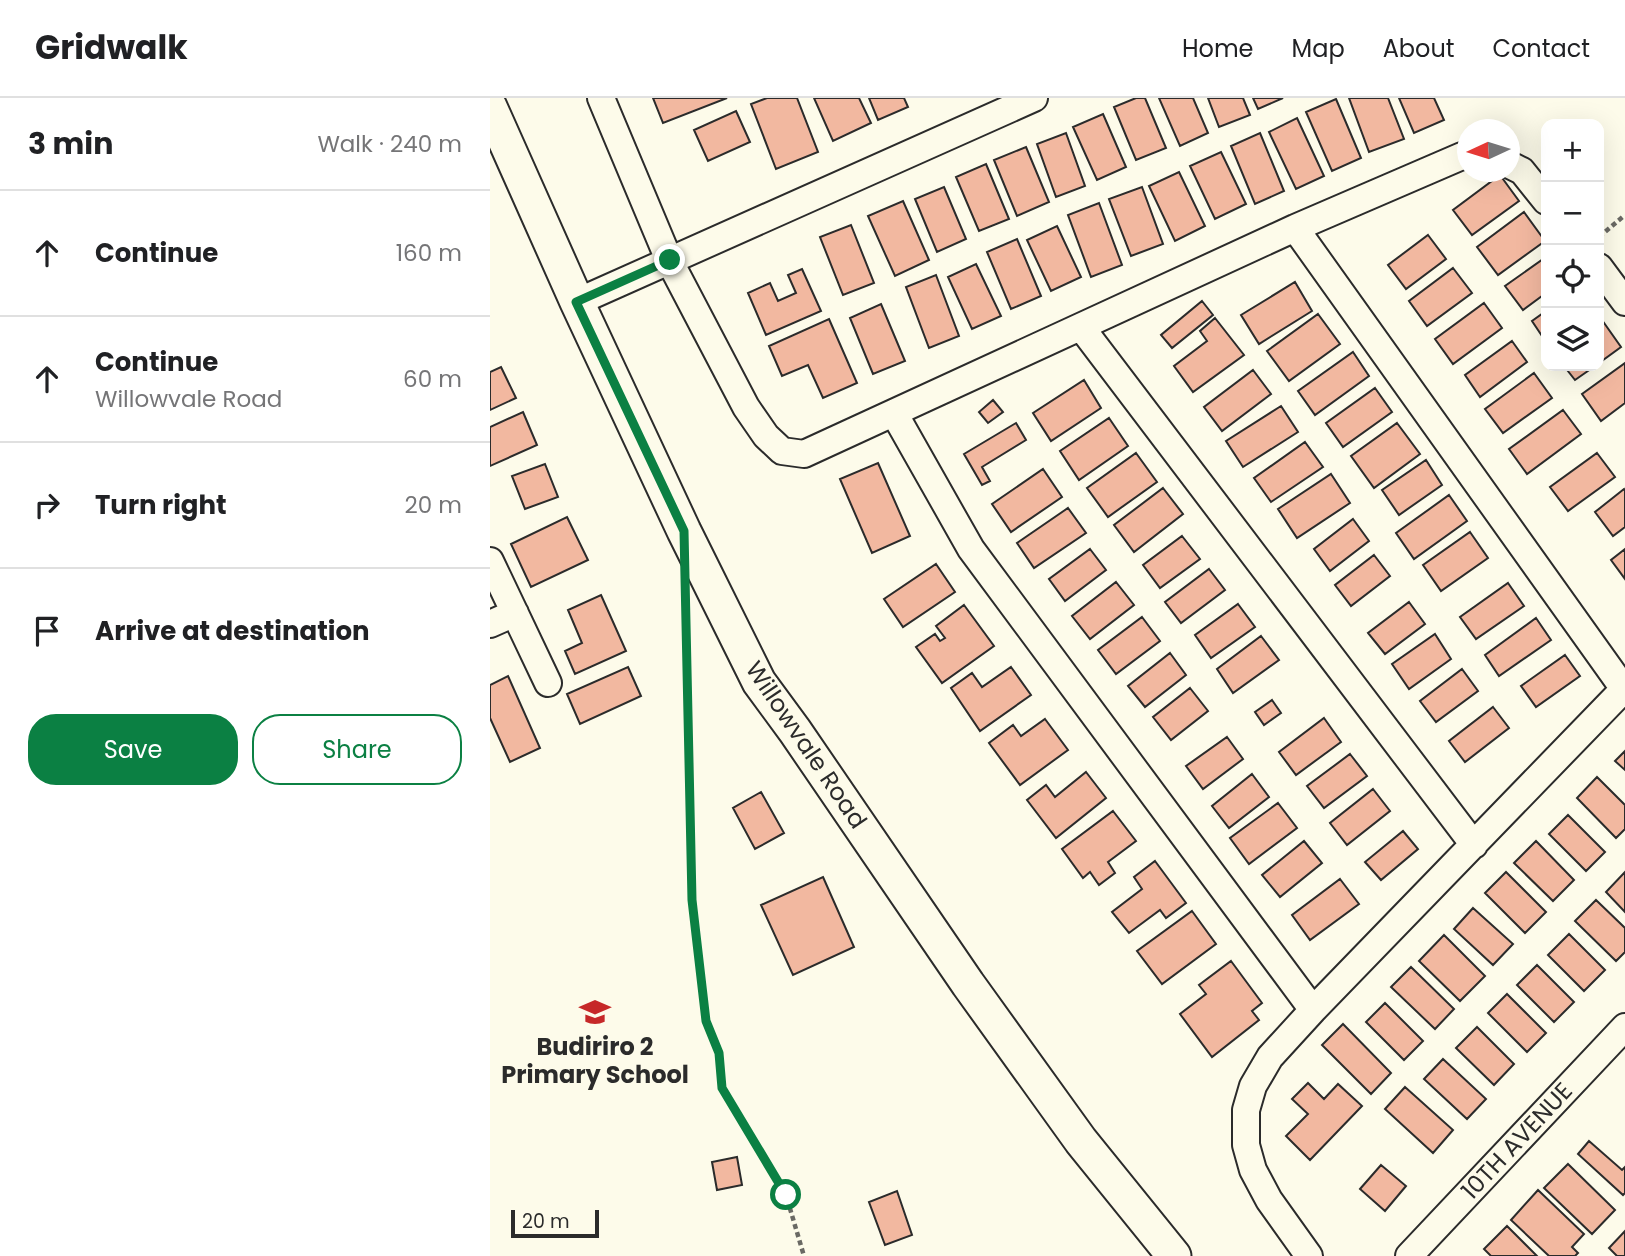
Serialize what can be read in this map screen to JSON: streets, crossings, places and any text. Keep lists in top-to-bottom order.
{
  "streets": {
    "street": ["Willowvale Road", "10TH AVENUE"]
  },
  "places": {
    "school or university": ["Budiriro 2 Primary School"]
  },
  "scale_bar": "20 m",
  "north": "left",
  "page": {
    "header": "Gridwalk",
    "nav": [
      "Home",
      "Map",
      "About",
      "Contact"
    ],
    "heading": ["3 min", "Walk · 240 m"],
    "map_buttons": ["+", "−"],
    "list": [
      ["Continue", "160 m"],
      ["Continue", "Willowvale Road", "60 m"],
      ["Turn right", "20 m"],
      "Arrive at destination"
    ],
    "buttons": ["Save", "Share"],
    "scale": "20 m"
  }
}
